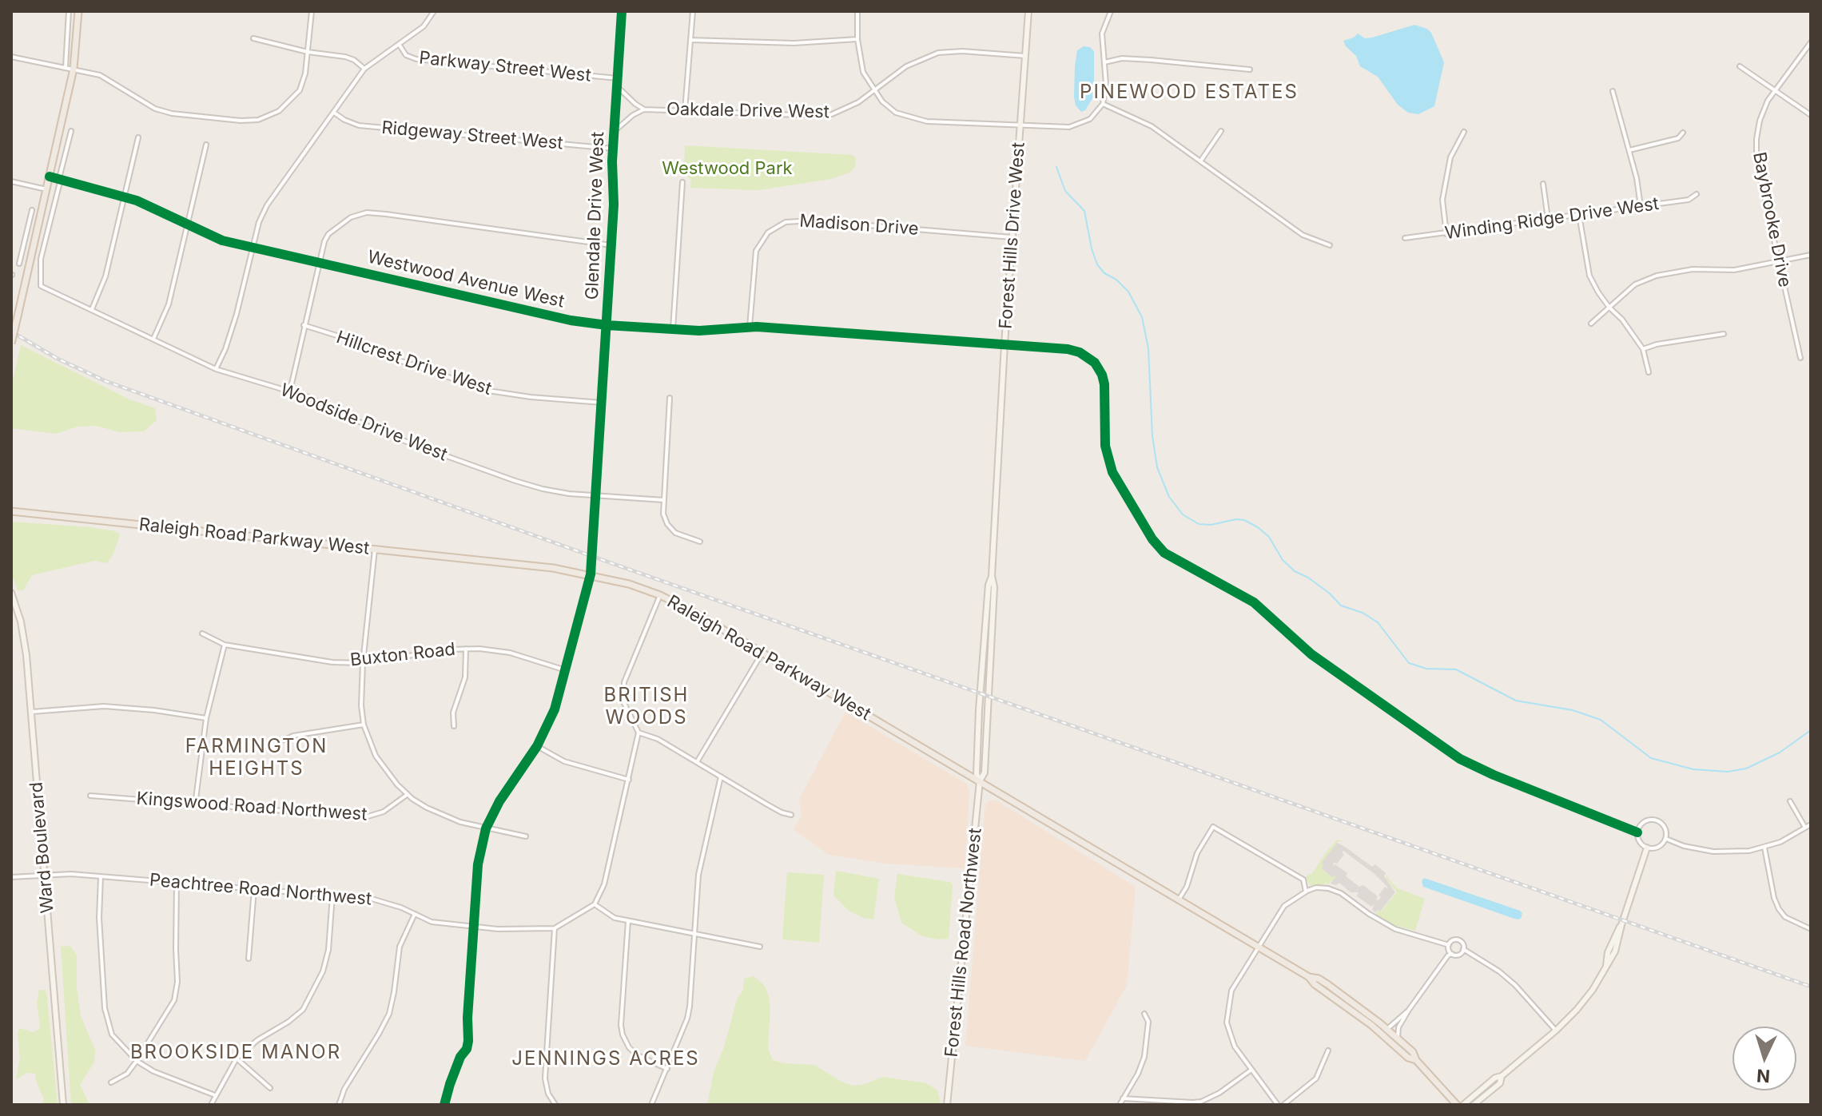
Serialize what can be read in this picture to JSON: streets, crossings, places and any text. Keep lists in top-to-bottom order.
{
  "streets": {
    "main road": [
      "Glendale Drive West",
      "Forest Hills Drive West",
      "Raleigh Road Parkway West",
      "Ward Boulevard",
      "Forest Hills Road Northwest"
    ],
    "street": [
      "Parkway Street West",
      "Oakdale Drive West",
      "Ridgeway Street West",
      "Winding Ridge Drive West",
      "Baybrooke Drive",
      "Madison Drive",
      "Westwood Avenue West",
      "Hillcrest Drive West",
      "Woodside Drive West",
      "Buxton Road",
      "Kingswood Road Northwest",
      "Peachtree Road Northwest"
    ]
  },
  "crossings": [
    ["Parkway Street West", "Glendale Drive West"],
    ["Oakdale Drive West", "Glendale Drive West"],
    ["Oakdale Drive West", "Forest Hills Drive West"],
    ["Ridgeway Street West", "Glendale Drive West"],
    ["Glendale Drive West", "Westwood Avenue West"],
    ["Glendale Drive West", "Hillcrest Drive West"],
    ["Glendale Drive West", "Woodside Drive West"],
    ["Glendale Drive West", "Raleigh Road Parkway West"],
    ["Madison Drive", "Forest Hills Drive West"],
    ["Madison Drive", "Westwood Avenue West"],
    ["Forest Hills Drive West", "Westwood Avenue West"],
    ["Forest Hills Drive West", "Raleigh Road Parkway West"],
    ["Forest Hills Drive West", "Forest Hills Road Northwest"],
    ["Westwood Avenue West", "Woodside Drive West"],
    ["Raleigh Road Parkway West", "Forest Hills Road Northwest"],
    ["Ward Boulevard", "Peachtree Road Northwest"]
  ],
  "districts": [
    "PINEWOOD ESTATES",
    "BRITISH WOODS",
    "FARMINGTON HEIGHTS",
    "BROOKSIDE MANOR",
    "JENNINGS ACRES"
  ],
  "parks": ["Westwood Park"],
  "north": "bottom"
}
